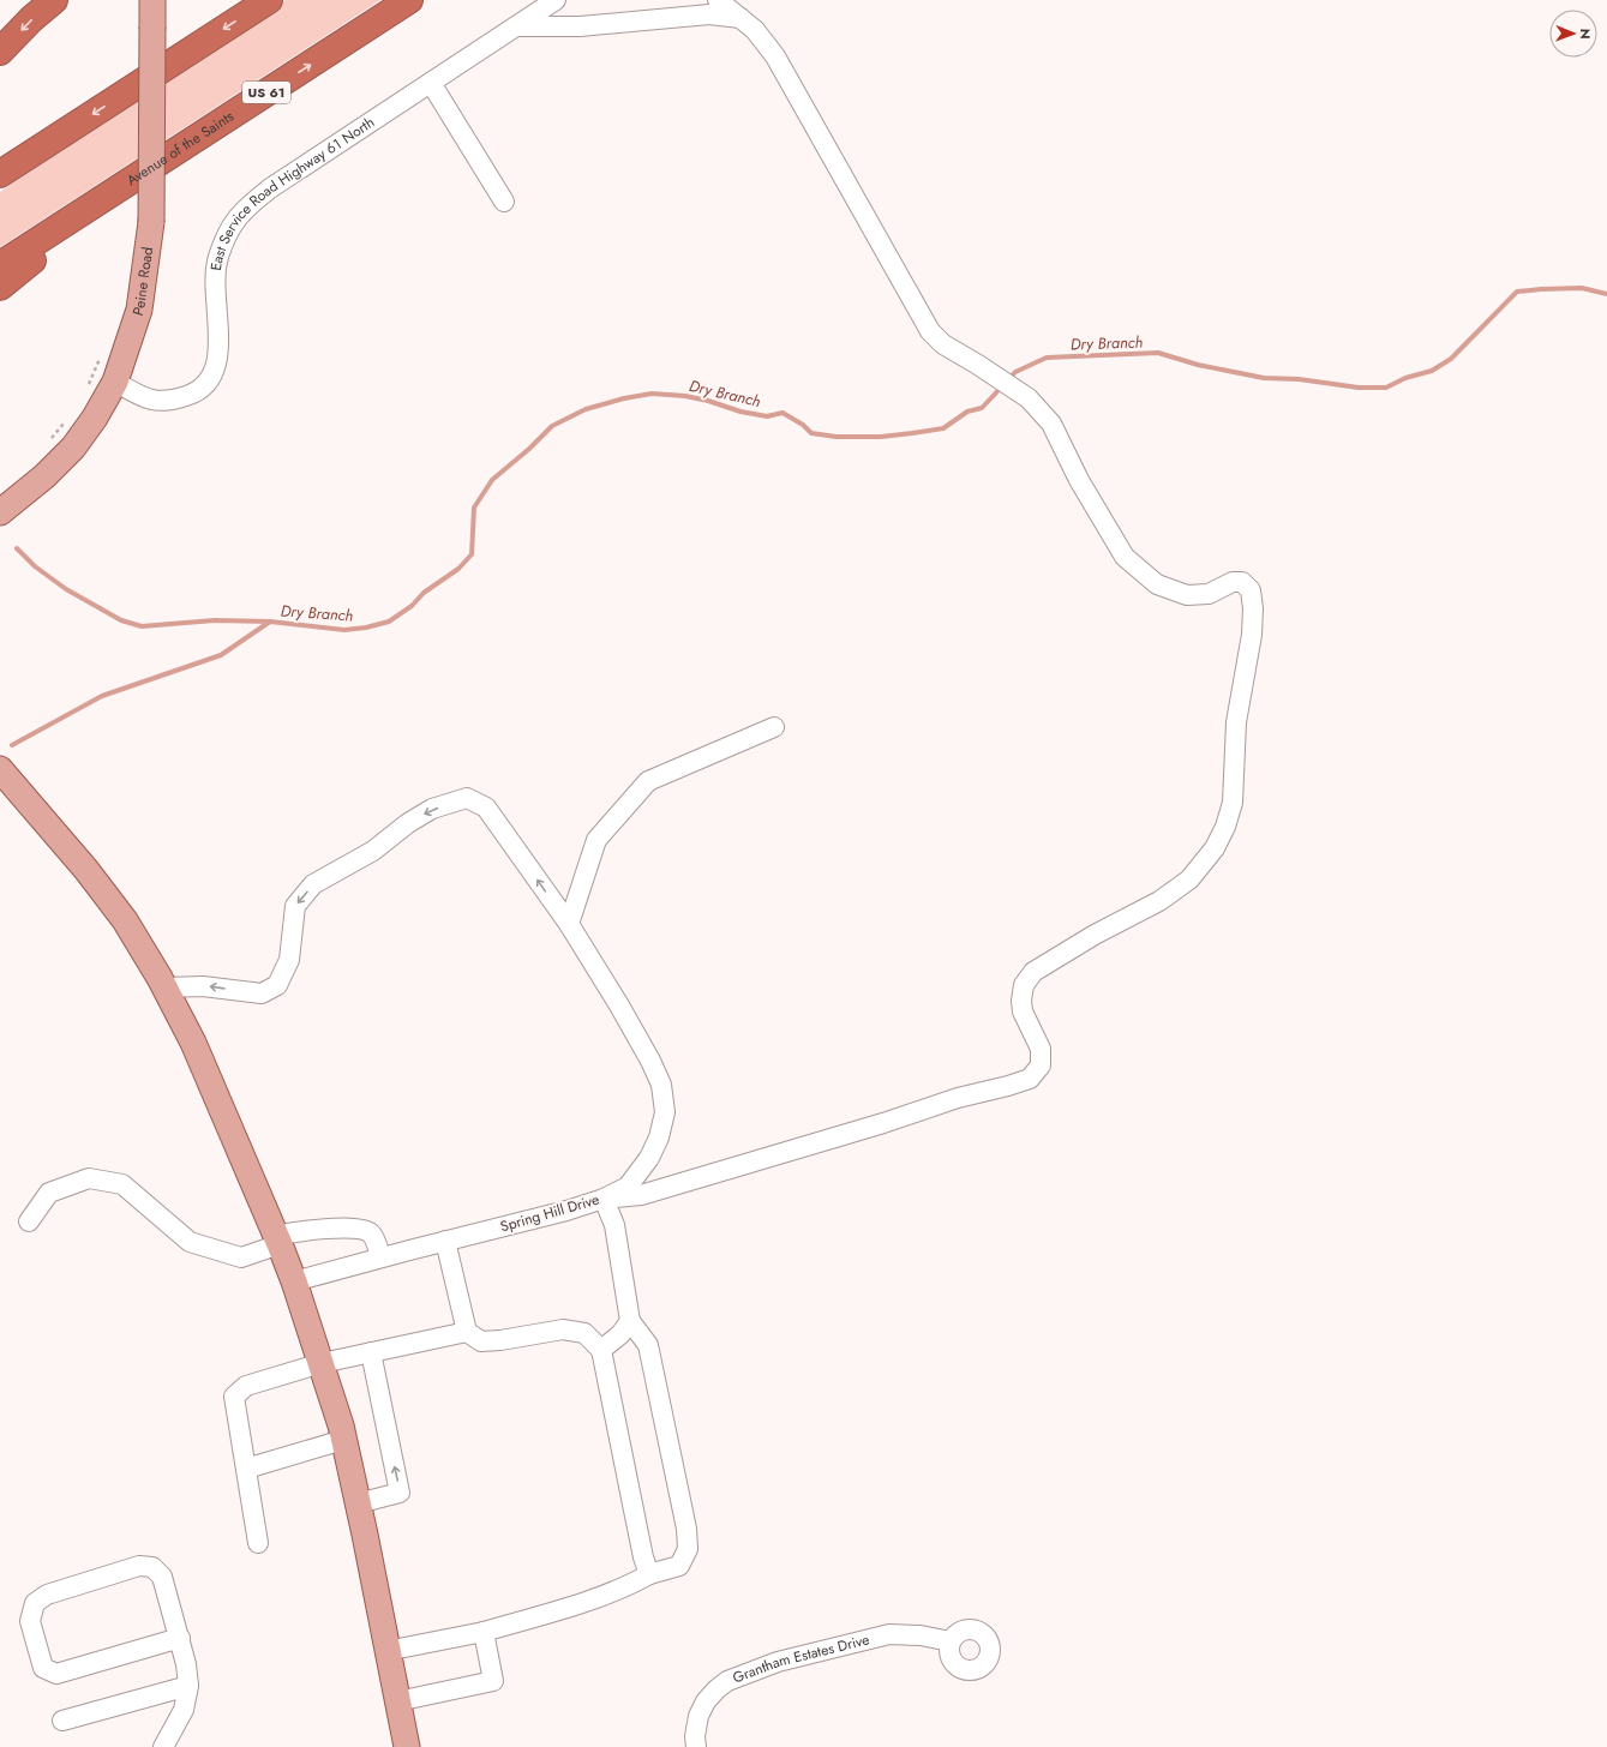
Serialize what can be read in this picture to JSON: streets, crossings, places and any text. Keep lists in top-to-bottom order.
{
  "streets": {
    "highway": ["US 61", "Avenue of the Saints"],
    "main road": ["Peine Road"],
    "street": ["East Service Road Highway 61 North", "Spring Hill Drive", "Grantham Estates Drive"]
  },
  "crossings": [
    ["East Service Road Highway 61 North", "Peine Road"]
  ],
  "water": ["Dry Branch"],
  "north": "right"
}
